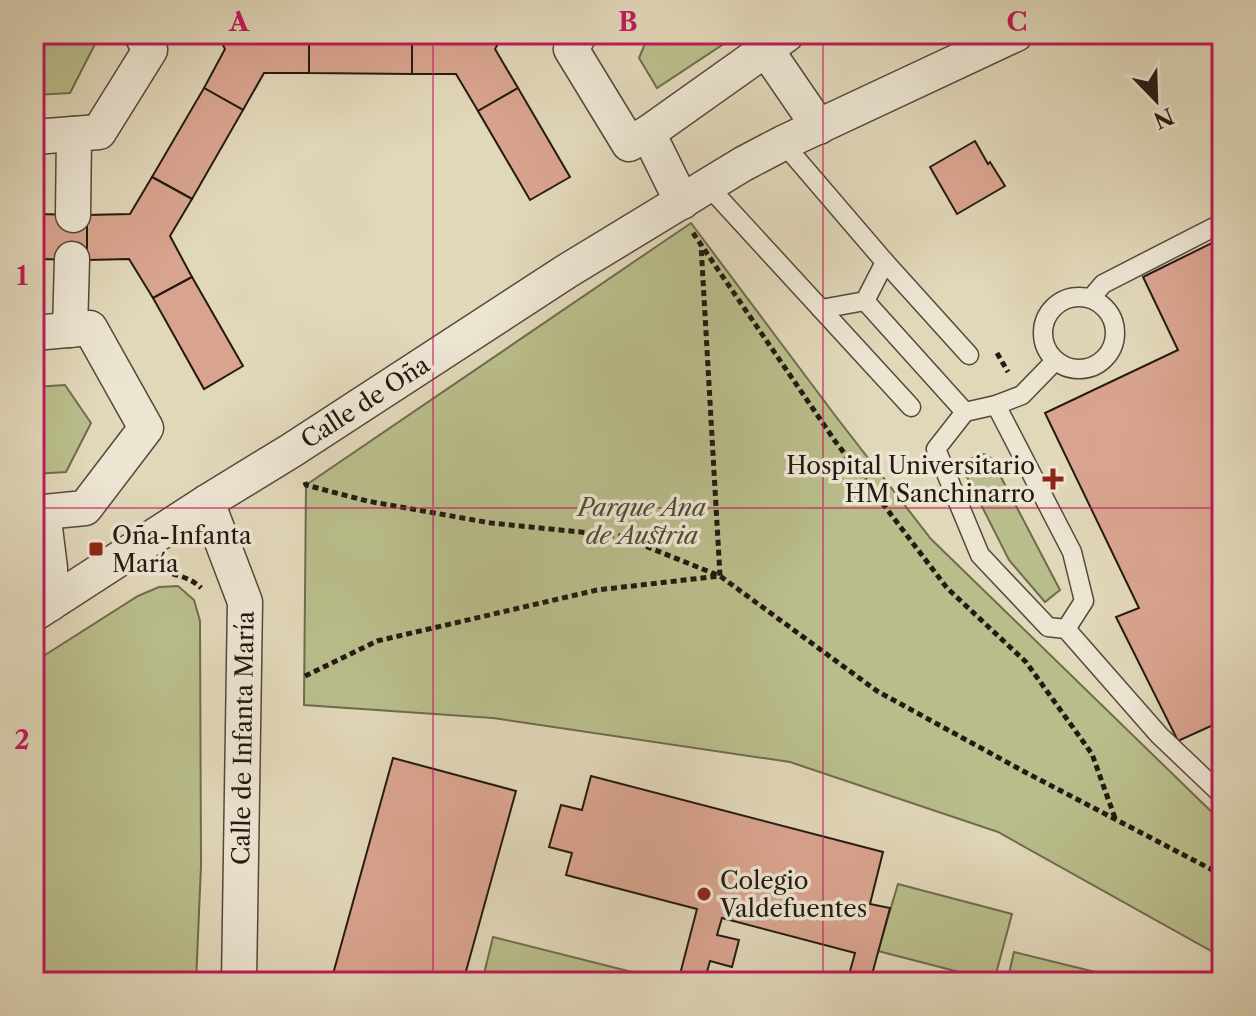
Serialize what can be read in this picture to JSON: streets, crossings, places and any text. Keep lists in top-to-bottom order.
{
  "streets": {
    "street": ["Calle de Oña", "Calle de Infanta María"]
  },
  "crossings": [
    ["Calle de Oña", "Calle de Infanta María"]
  ],
  "parks": ["Parque Ana de Austria"],
  "places": {
    "health": ["Hospital Universitario HM Sanchinarro"],
    "transit": ["Oña-Infanta María"],
    "other": ["Colegio Valdefuentes"]
  },
  "north": "bottom right",
  "grid": {
    "columns": ["A", "B", "C"],
    "rows": ["1", "2"]
  }
}
